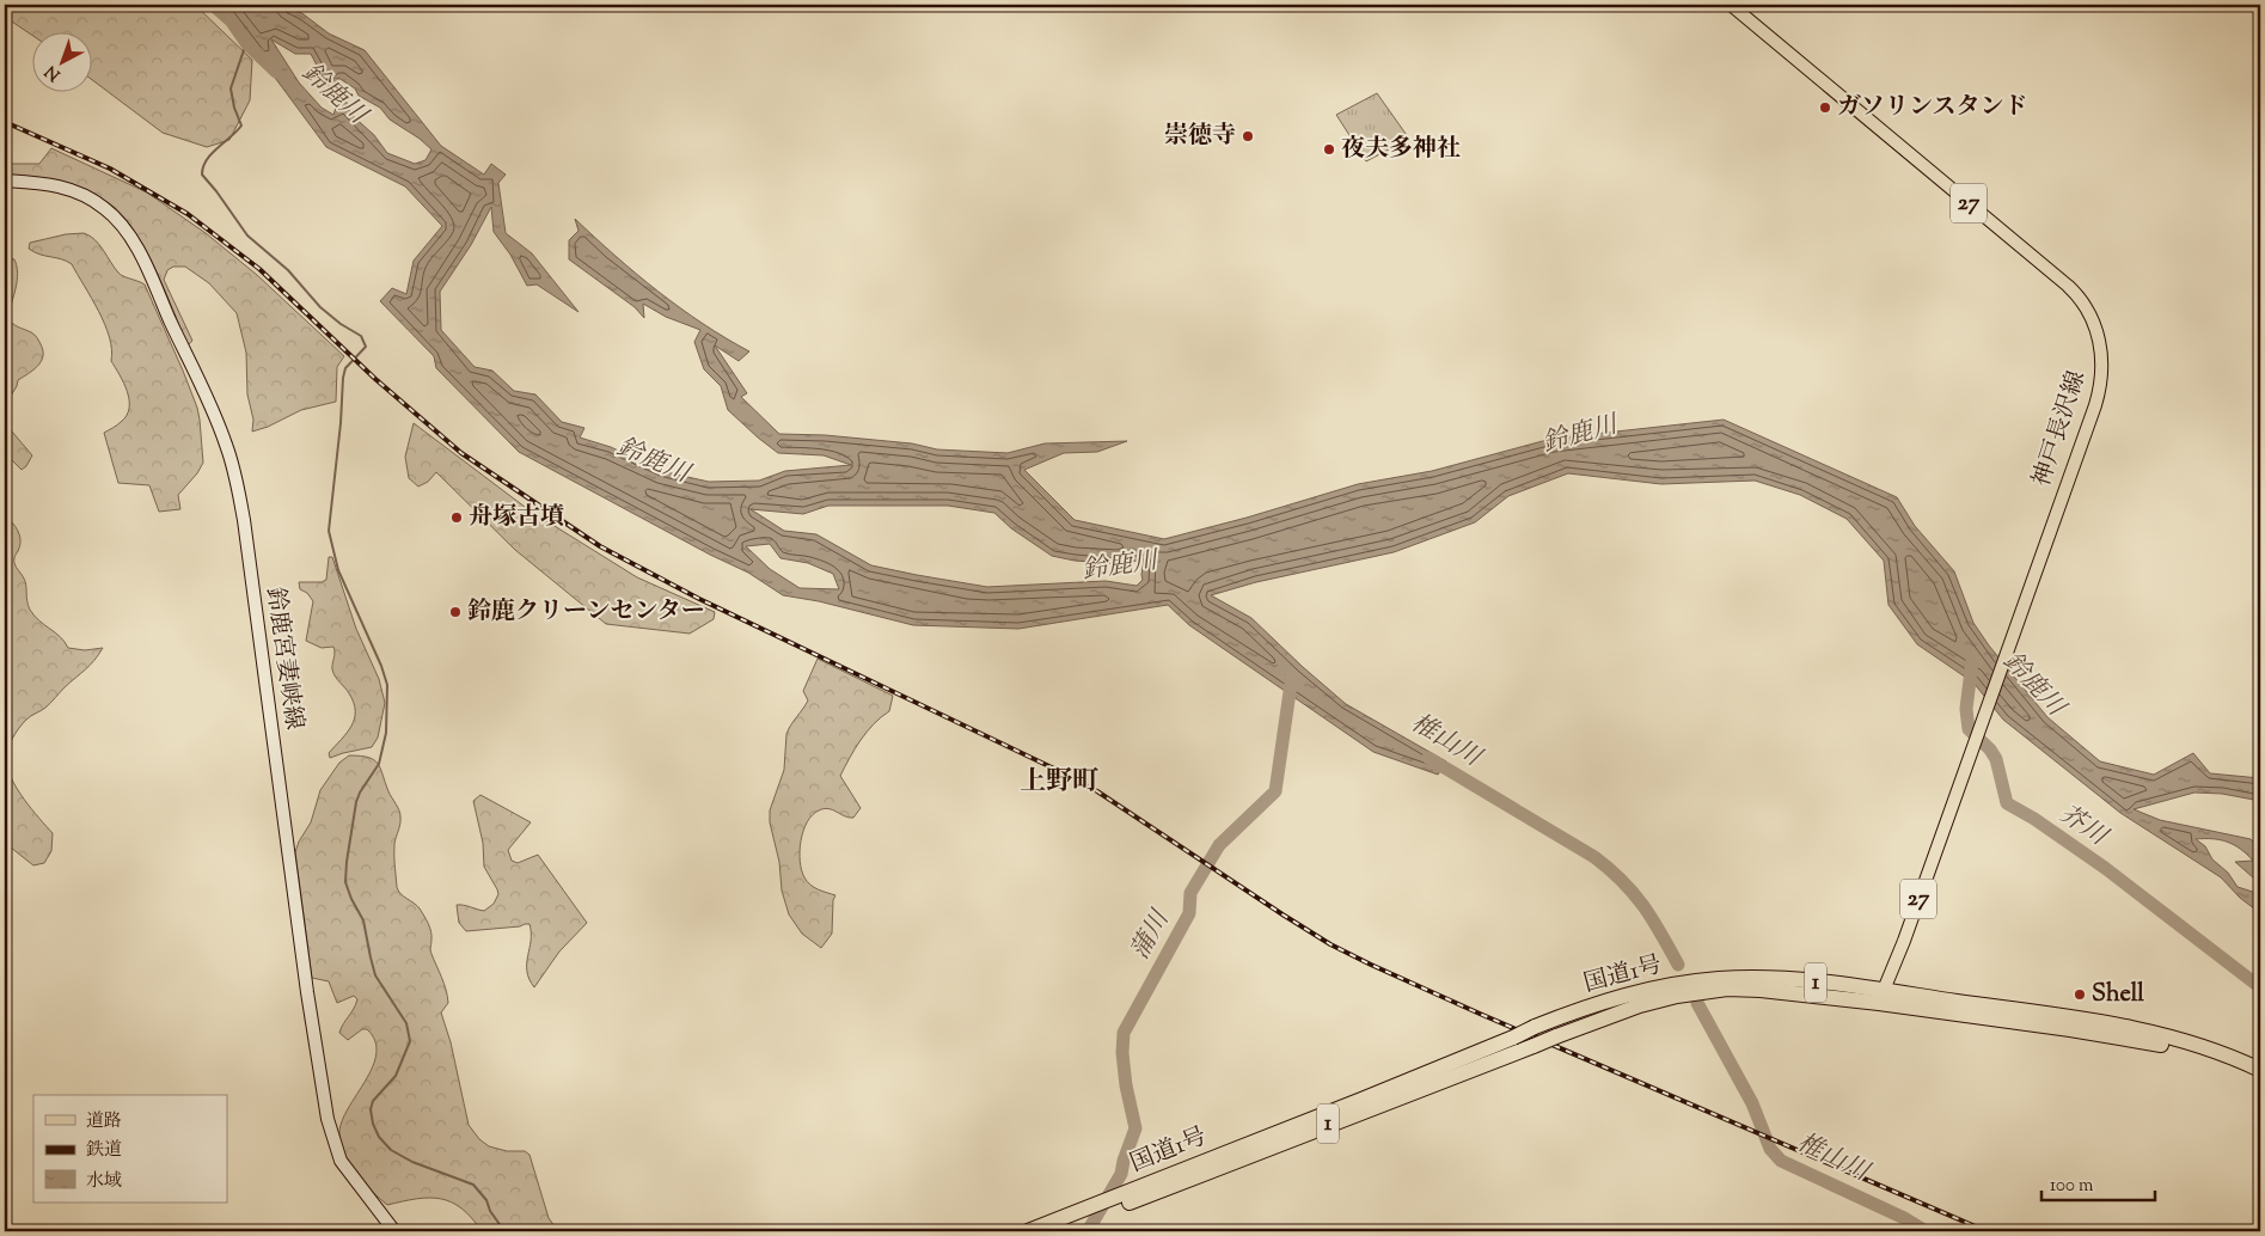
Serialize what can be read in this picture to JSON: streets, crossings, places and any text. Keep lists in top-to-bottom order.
{
  "streets": {
    "highway": ["国道1号", "1"],
    "main road": ["27", "神戸長沢線", "鈴鹿宮妻峡線"]
  },
  "crossings": [
    ["神戸長沢線", "国道1号"]
  ],
  "districts": ["上野町"],
  "water": [
    "鈴鹿川",
    "椎山川",
    "芥川",
    "蒲川"
  ],
  "places": [
    "ガソリンスタンド",
    "崇徳寺",
    "夜夫多神社",
    "舟塚古墳",
    "鈴鹿クリーンセンター",
    "Shell"
  ],
  "legend": ["道路", "鉄道", "水域"],
  "scale_bar": "100 m",
  "north": "bottom left"
}
